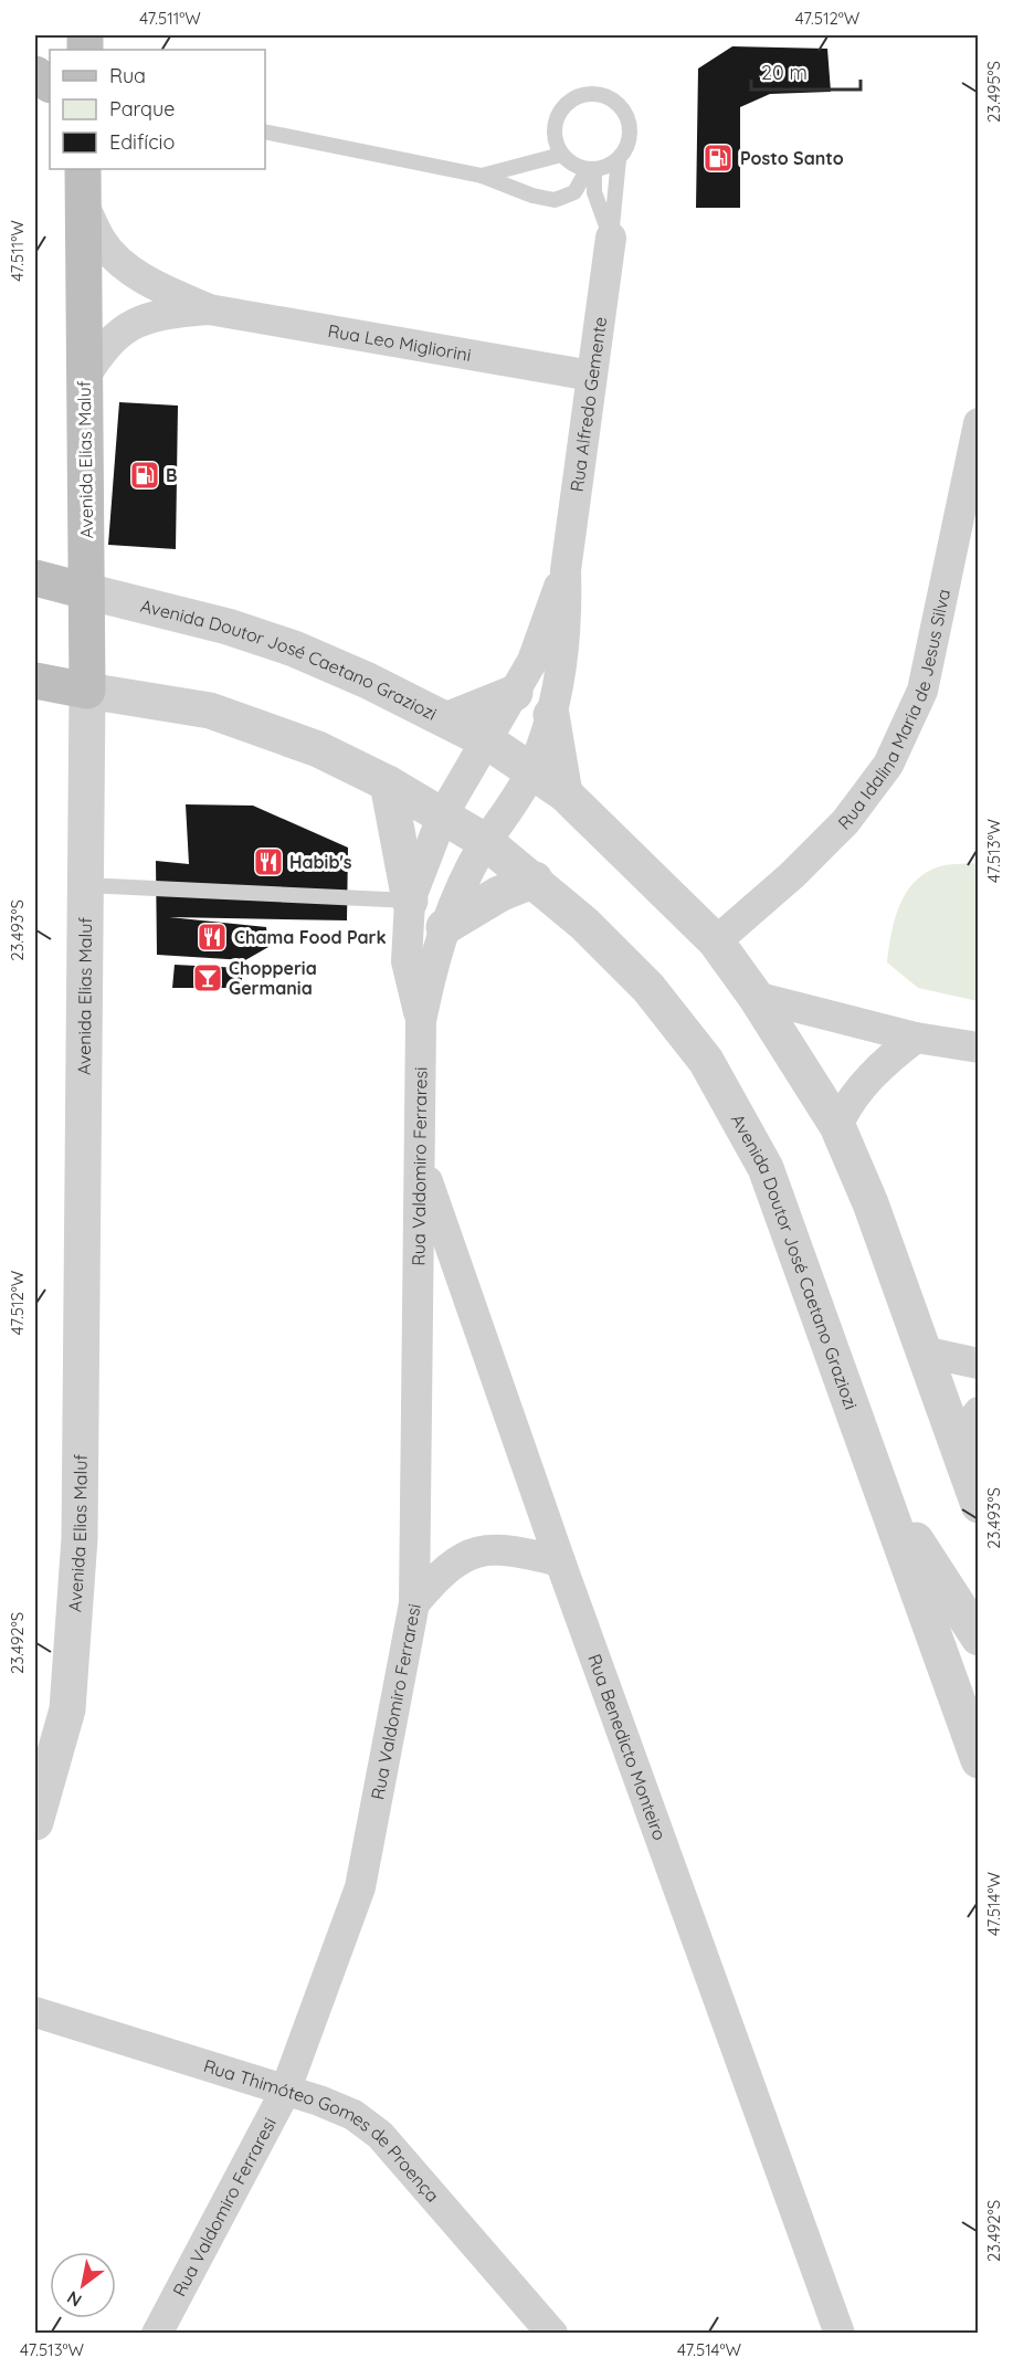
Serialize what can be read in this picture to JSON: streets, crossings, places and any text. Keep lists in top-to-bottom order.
{
  "streets": {
    "main road": ["Avenida Elias Maluf"],
    "street": [
      "Rua Leo Migliorini",
      "Rua Alfredo Gemente",
      "Avenida Doutor José Caetano Graziozi",
      "Rua Idalina Maria de Jesus Silva",
      "Rua Valdomiro Ferraresi",
      "Rua Benedicto Monteiro",
      "Rua Thimóteo Gomes de Proença"
    ]
  },
  "crossings": [
    ["Rua Leo Migliorini", "Rua Alfredo Gemente"],
    ["Rua Leo Migliorini", "Avenida Elias Maluf"],
    ["Rua Alfredo Gemente", "Avenida Doutor José Caetano Graziozi"],
    ["Avenida Elias Maluf", "Avenida Doutor José Caetano Graziozi"],
    ["Avenida Doutor José Caetano Graziozi", "Rua Idalina Maria de Jesus Silva"],
    ["Avenida Doutor José Caetano Graziozi", "Rua Valdomiro Ferraresi"],
    ["Rua Valdomiro Ferraresi", "Rua Benedicto Monteiro"],
    ["Rua Valdomiro Ferraresi", "Rua Thimóteo Gomes de Proença"]
  ],
  "places": {
    "fuel station": ["Posto Santo", "B"],
    "restaurant": ["Habib's", "Chama Food Park"],
    "bar": ["Chopperia Germania"]
  },
  "legend": ["Rua", "Parque", "Edifício"],
  "scale_bar": "20 m",
  "north": "bottom left",
  "coordinates": [
    "47.511°W",
    "47.512°W",
    "23.495°S",
    "47.513°W",
    "23.493°S",
    "23.492°S",
    "47.514°W"
  ]
}
